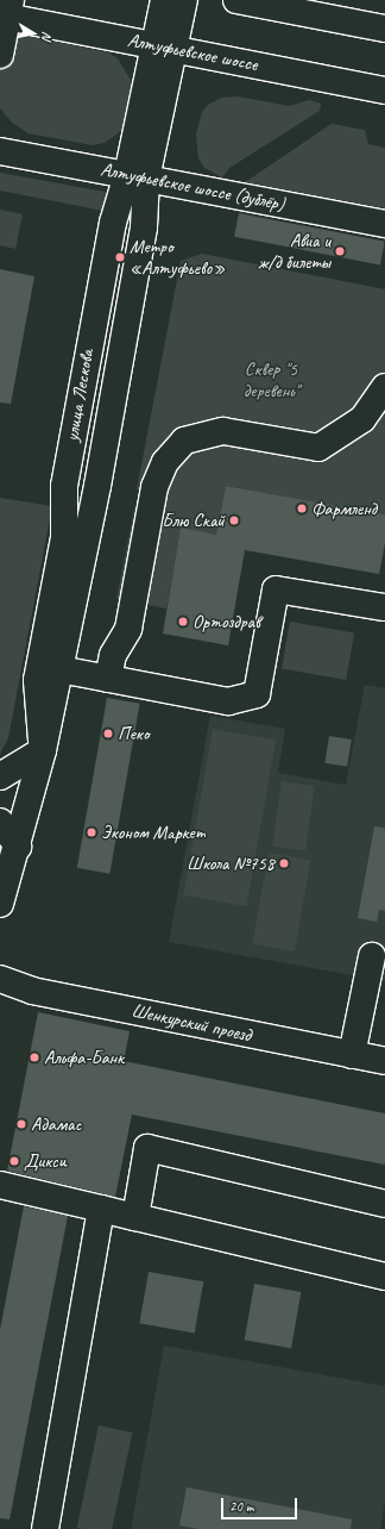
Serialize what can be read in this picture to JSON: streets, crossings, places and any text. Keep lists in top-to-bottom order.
{
  "streets": {
    "main road": [
      "Алтуфьевское шоссе",
      "Алтуфьевское шоссе (дублёр)",
      "улица Лескова",
      "Шенкурский проезд"
    ]
  },
  "crossings": [
    ["Алтуфьевское шоссе", "улица Лескова"],
    ["Алтуфьевское шоссе (дублёр)", "улица Лескова"]
  ],
  "parks": ["Сквер \"5 деревень\""],
  "places": [
    "Авиа и ж/д билеты",
    "Метро «Алтуфьево»",
    "Фармленд",
    "Блю Скай",
    "Ортоздрав",
    "Пеко",
    "Эконом Маркет",
    "Школа №758",
    "Альфа-Банк",
    "Адамас",
    "Дикси"
  ],
  "scale_bar": "20 m",
  "north": "right"
}
